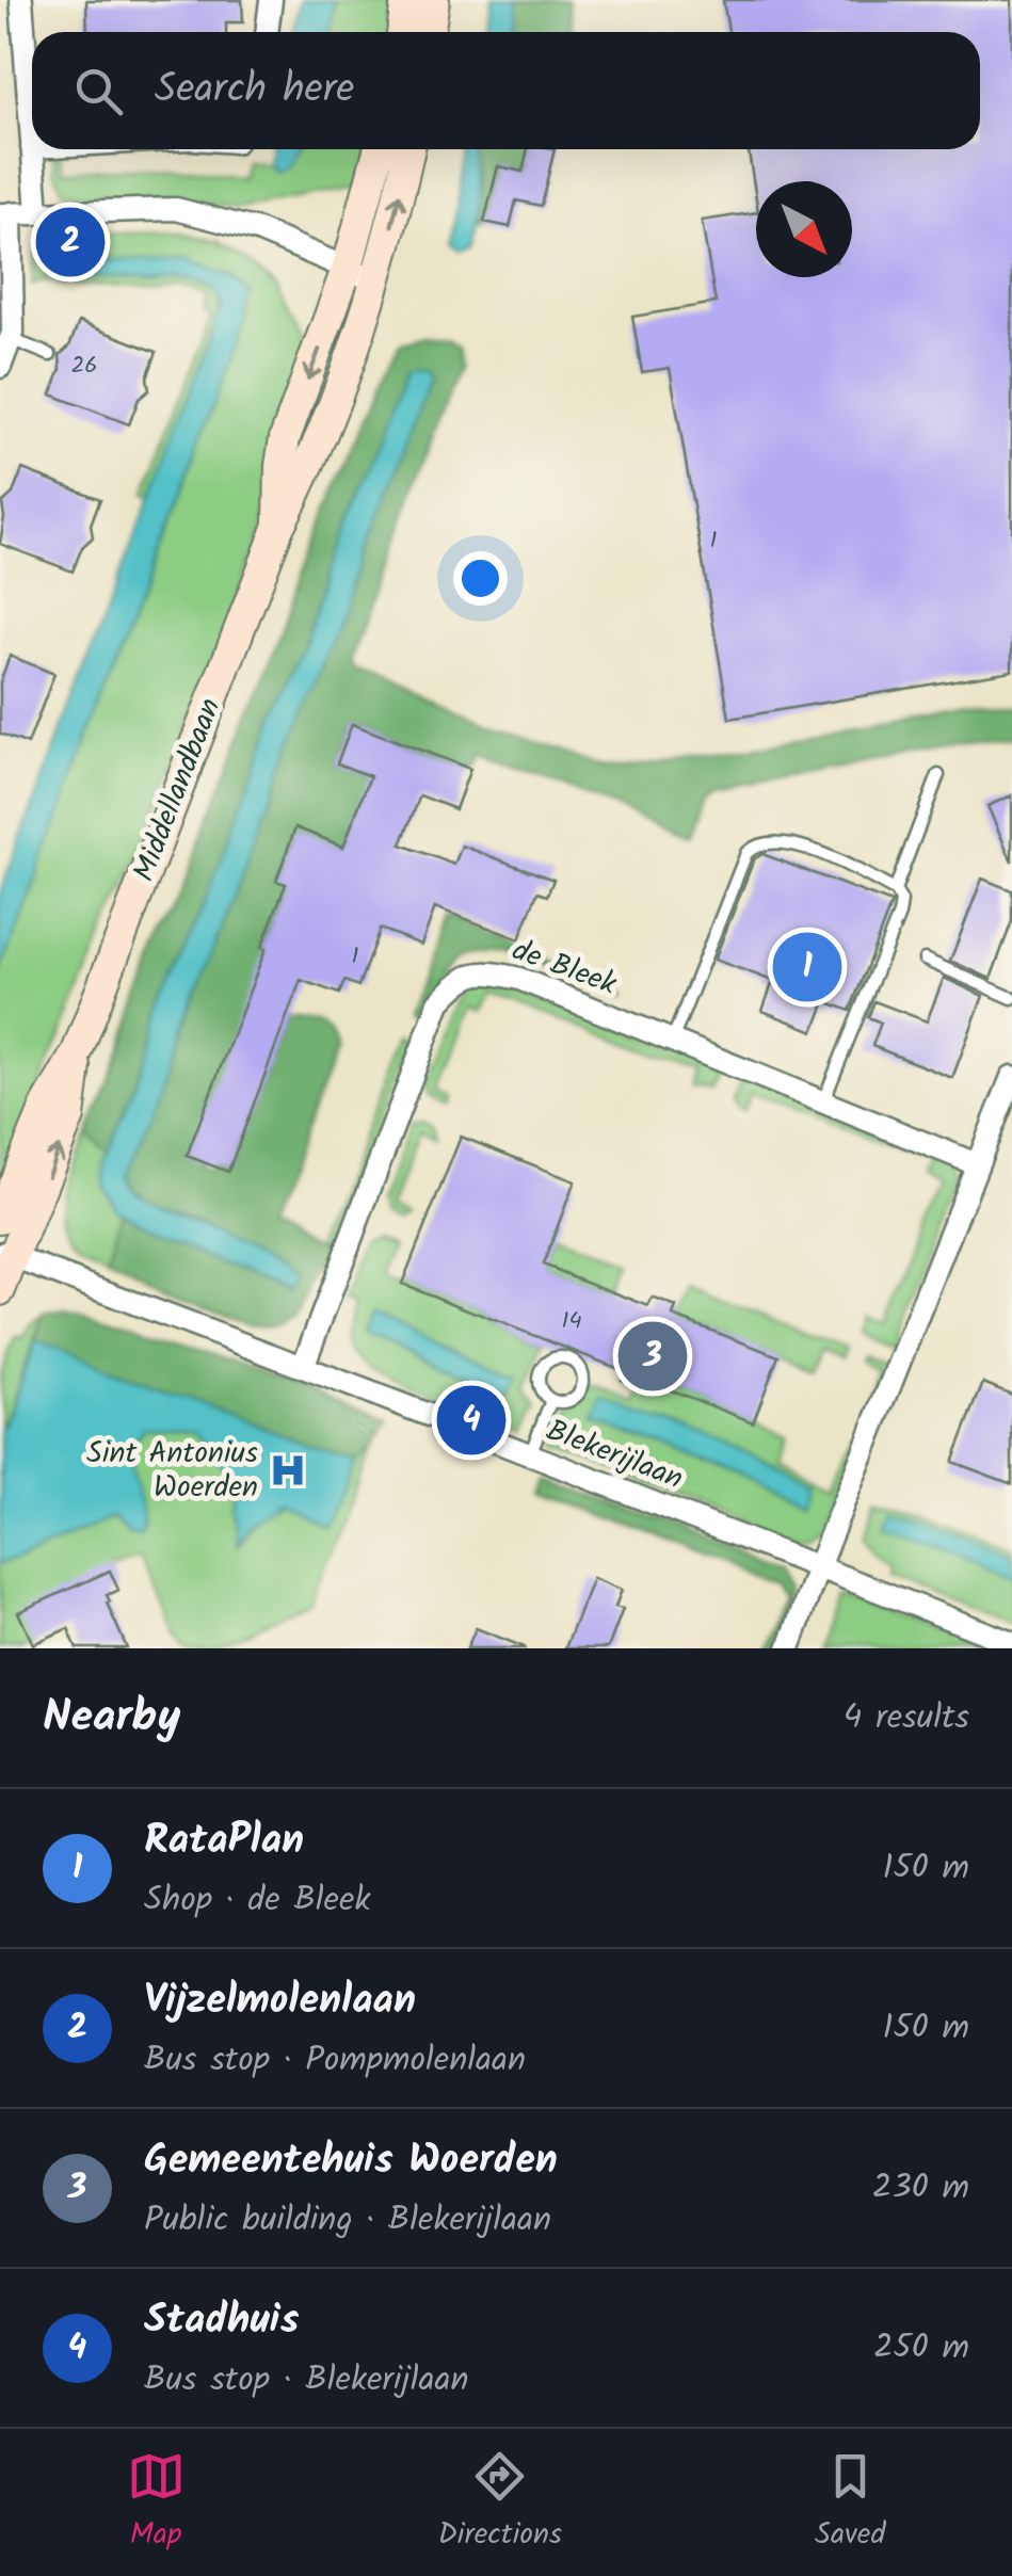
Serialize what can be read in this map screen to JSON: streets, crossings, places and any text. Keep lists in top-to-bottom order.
{
  "streets": {
    "main road": ["Middellandbaan"],
    "street": ["de Bleek", "Blekerijlaan"]
  },
  "crossings": [
    ["Middellandbaan", "Blekerijlaan"],
    ["de Bleek", "Blekerijlaan"]
  ],
  "places": {
    "hospital": ["Sint Antonius Woerden"]
  },
  "house_numbers": [
    "26",
    "1",
    "1",
    "14"
  ],
  "north": "bottom right",
  "page": {
    "search": "Search here",
    "pins": [
      "2",
      "1",
      "3",
      "4"
    ],
    "heading": ["Nearby", "4 results"],
    "list": [
      {
        "mark": "1",
        "name": "RataPlan",
        "note": "Shop · de Bleek",
        "value": "150 m"
      },
      {
        "mark": "2",
        "name": "Vijzelmolenlaan",
        "note": "Bus stop · Pompmolenlaan",
        "value": "150 m"
      },
      {
        "mark": "3",
        "name": "Gemeentehuis Woerden",
        "note": "Public building · Blekerijlaan",
        "value": "230 m"
      },
      {
        "mark": "4",
        "name": "Stadhuis",
        "note": "Bus stop · Blekerijlaan",
        "value": "250 m"
      }
    ],
    "nav": ["Map", "Directions", "Saved"]
  }
}
